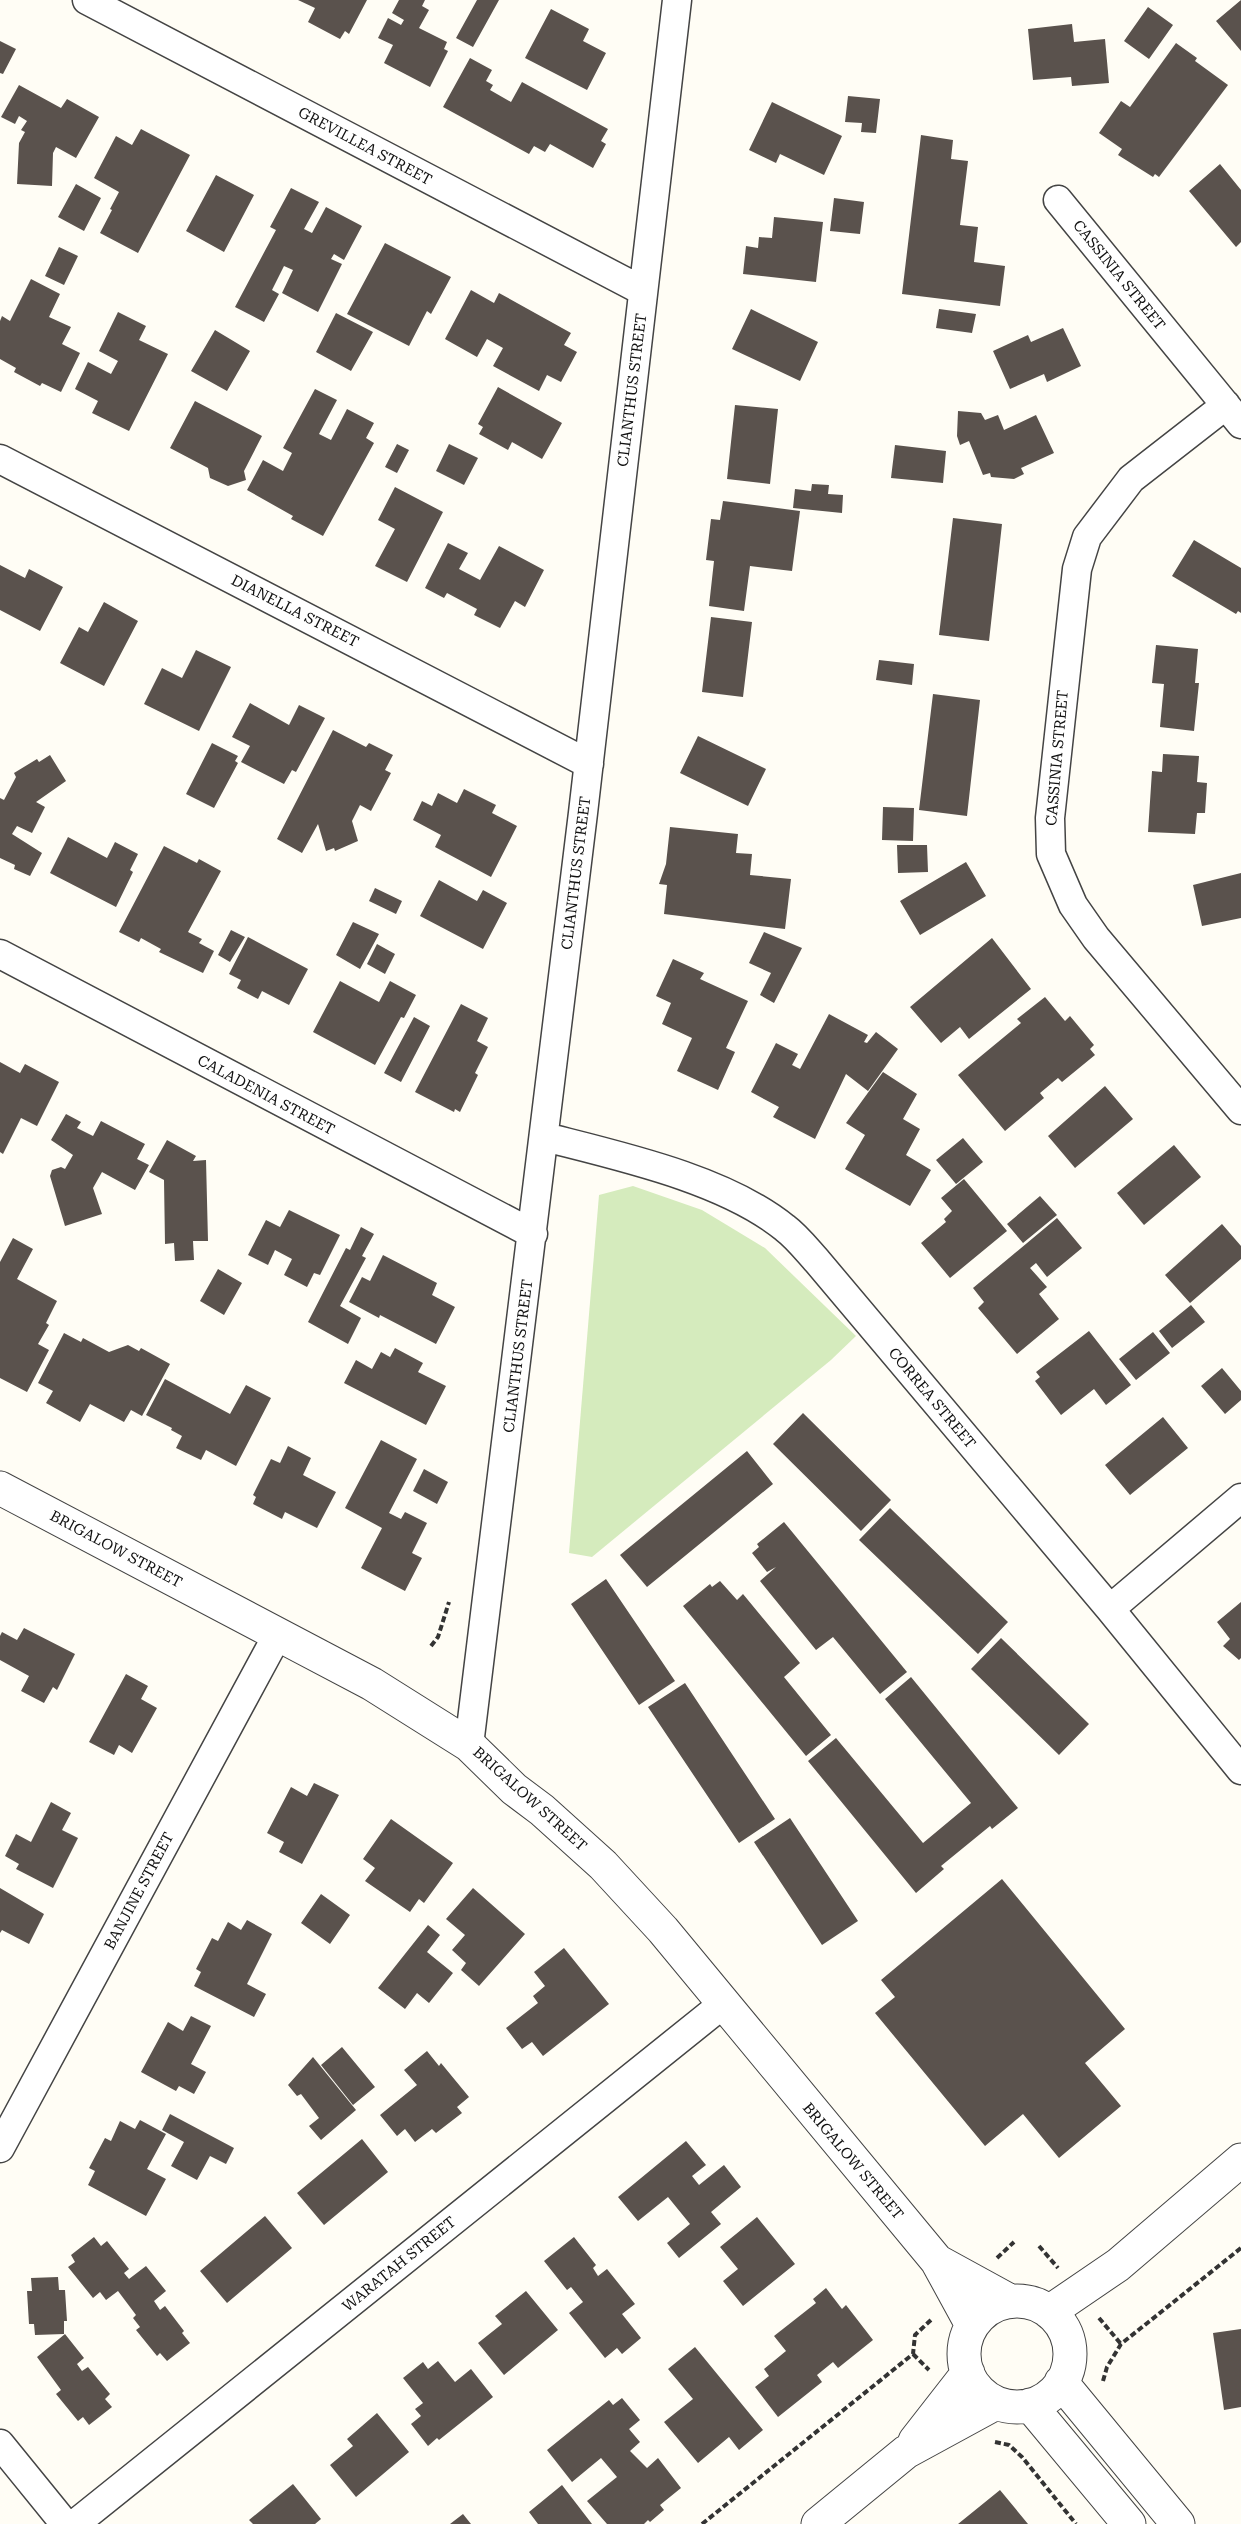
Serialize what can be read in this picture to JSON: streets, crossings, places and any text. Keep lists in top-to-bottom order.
{
  "streets": {
    "street": [
      "GREVILLEA STREET",
      "CASSINIA STREET",
      "CLIANTHUS STREET",
      "DIANELLA STREET",
      "CALADENIA STREET",
      "CORREA STREET",
      "BRIGALOW STREET",
      "BANJINE STREET",
      "WARATAH STREET"
    ]
  },
  "crossings": [
    ["GREVILLEA STREET", "CLIANTHUS STREET"],
    ["CLIANTHUS STREET", "DIANELLA STREET"],
    ["CLIANTHUS STREET", "CALADENIA STREET"],
    ["CLIANTHUS STREET", "CORREA STREET"],
    ["CLIANTHUS STREET", "BRIGALOW STREET"],
    ["BRIGALOW STREET", "BANJINE STREET"],
    ["BRIGALOW STREET", "WARATAH STREET"]
  ]
}
